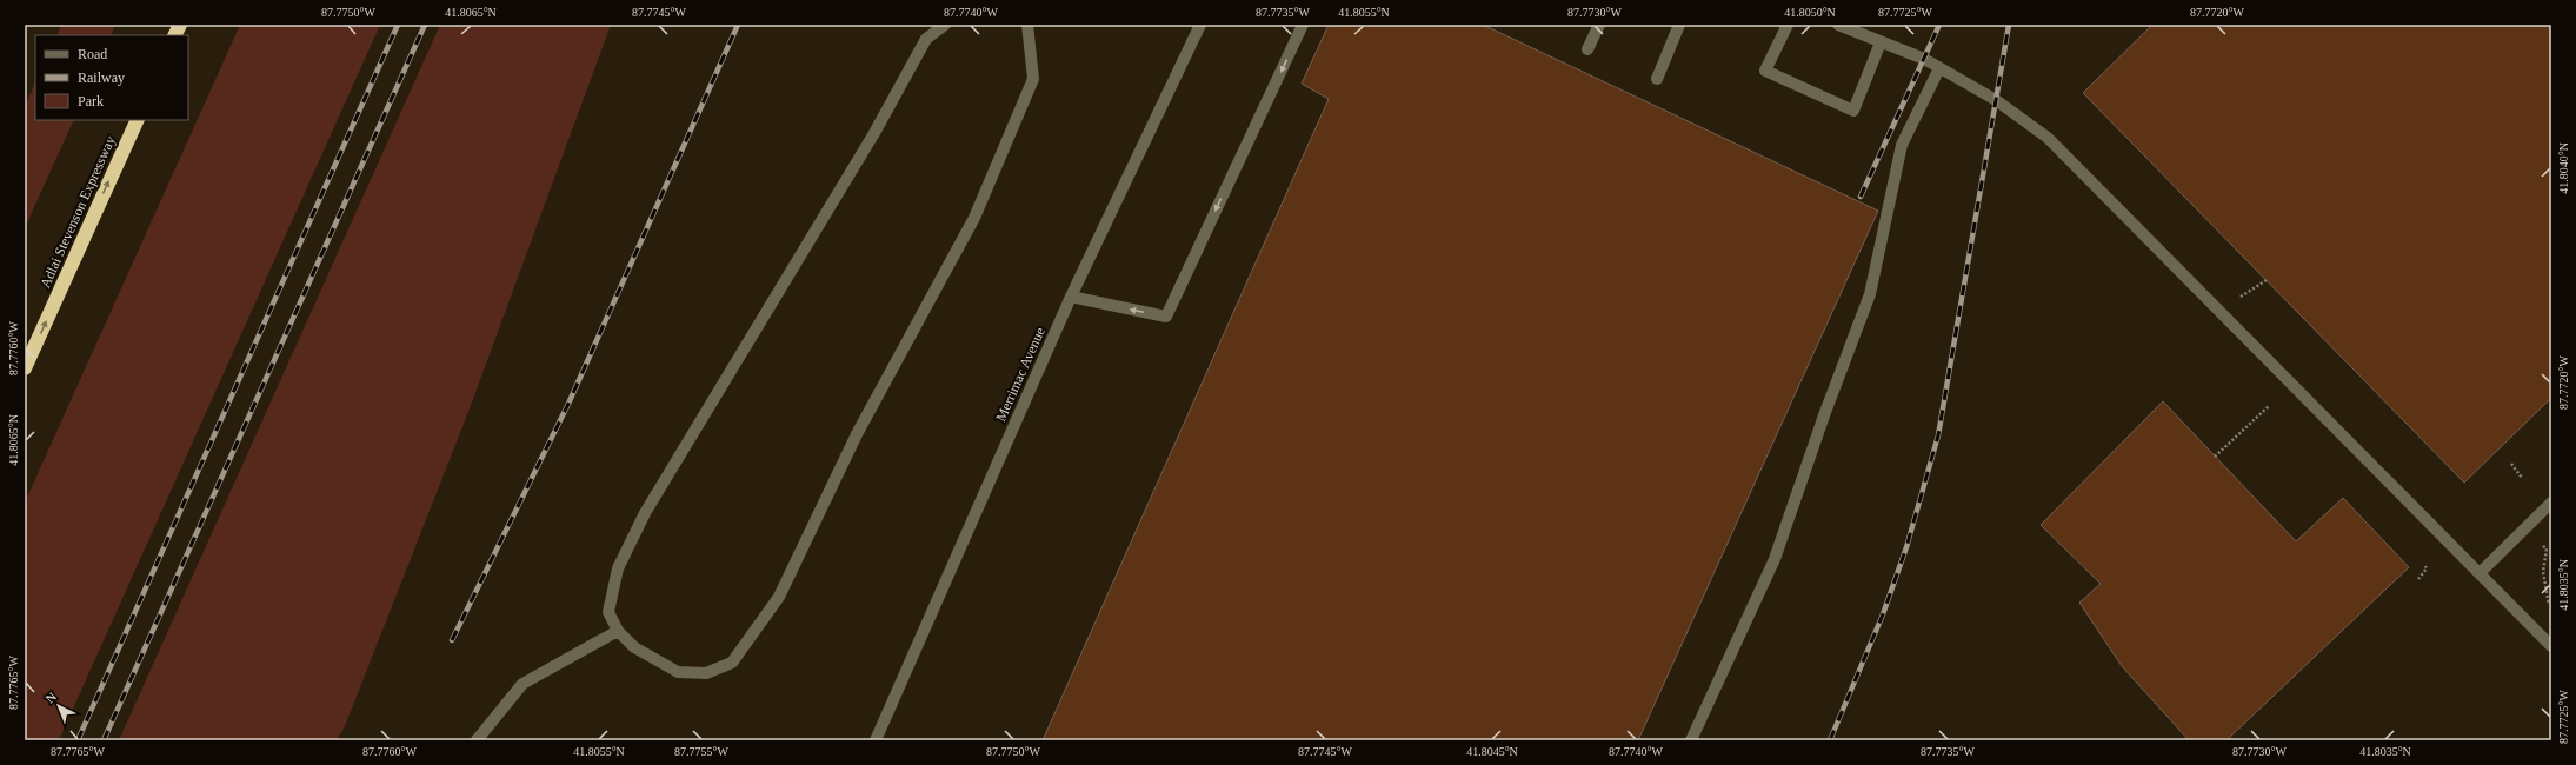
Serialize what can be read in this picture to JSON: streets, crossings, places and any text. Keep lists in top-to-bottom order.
{
  "streets": {
    "highway": ["Adlai Stevenson Expressway"],
    "street": ["Merrimac Avenue"]
  },
  "one_way": ["Adlai Stevenson Expressway"],
  "legend": ["Road", "Railway", "Park"],
  "north": "top left",
  "coordinates": [
    "87.7750°W",
    "41.8065°N",
    "87.7745°W",
    "87.7740°W",
    "87.7735°W",
    "41.8055°N",
    "87.7730°W",
    "41.8050°N",
    "87.7725°W",
    "87.7720°W",
    "41.8040°N",
    "87.7760°W",
    "41.8035°N",
    "87.7765°W",
    "87.7755°W",
    "41.8045°N"
  ]
}
